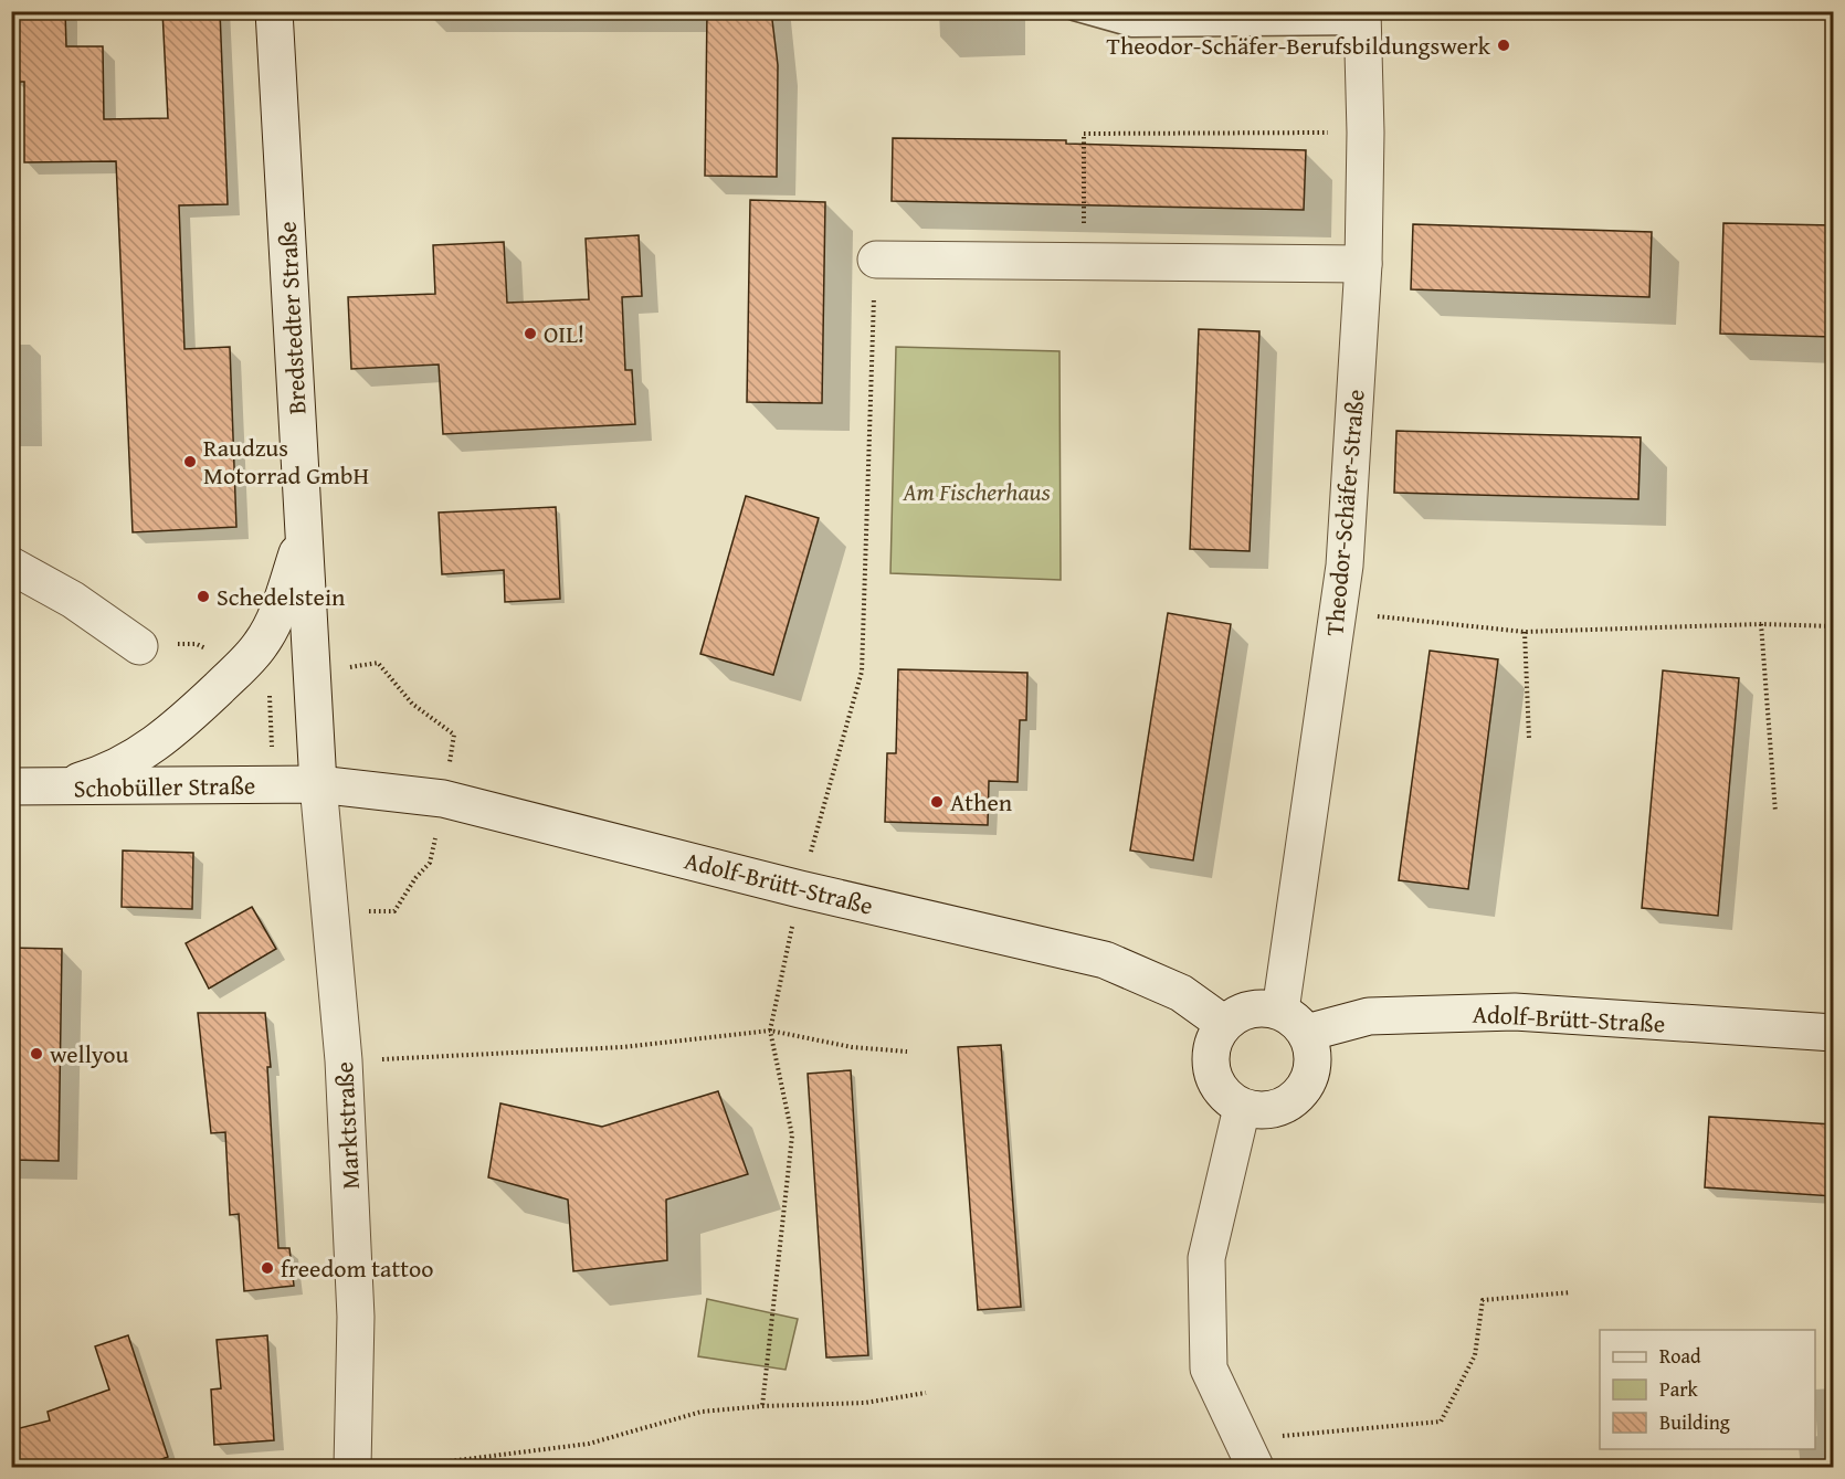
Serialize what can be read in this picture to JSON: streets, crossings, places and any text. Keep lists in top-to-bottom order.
{
  "streets": {
    "main road": [
      "Bredstedter Straße",
      "Theodor-Schäfer-Straße",
      "Schobüller Straße",
      "Adolf-Brütt-Straße",
      "Marktstraße"
    ]
  },
  "crossings": [
    ["Bredstedter Straße", "Schobüller Straße"],
    ["Bredstedter Straße", "Adolf-Brütt-Straße"],
    ["Bredstedter Straße", "Marktstraße"],
    ["Theodor-Schäfer-Straße", "Adolf-Brütt-Straße"],
    ["Schobüller Straße", "Adolf-Brütt-Straße"],
    ["Schobüller Straße", "Marktstraße"],
    ["Adolf-Brütt-Straße", "Marktstraße"]
  ],
  "parks": ["Am Fischerhaus"],
  "places": [
    "Theodor-Schäfer-Berufsbildungswerk",
    "OIL!",
    "Raudzus Motorrad GmbH",
    "Schedelstein",
    "Athen",
    "wellyou",
    "freedom tattoo"
  ],
  "legend": ["Road", "Park", "Building"]
}
